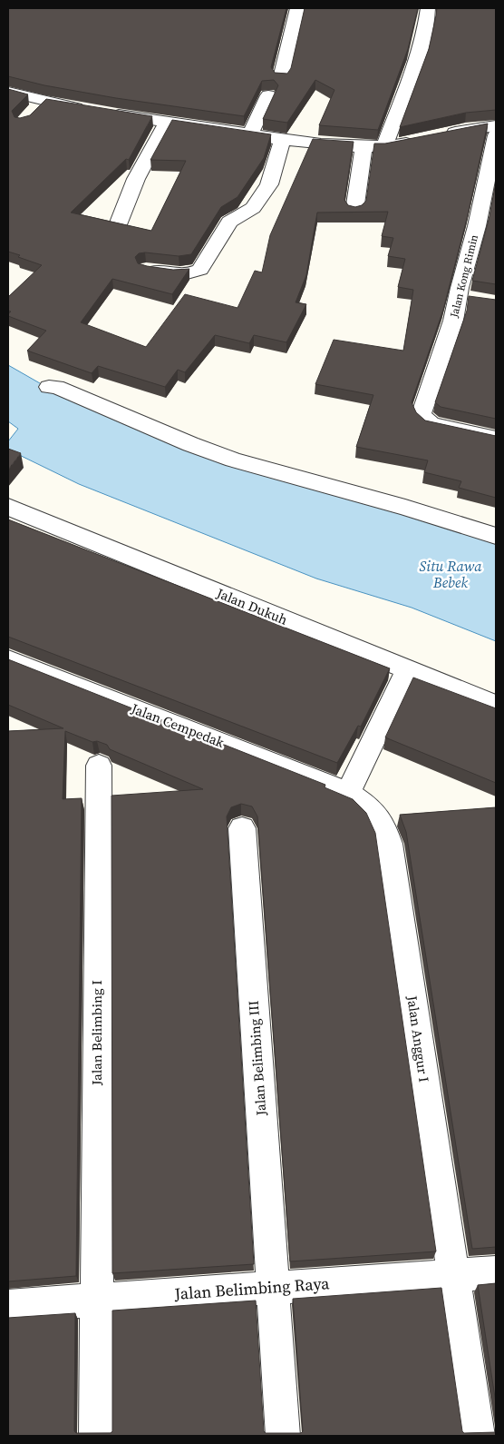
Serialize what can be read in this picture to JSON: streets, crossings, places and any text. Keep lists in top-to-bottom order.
{
  "streets": {
    "street": [
      "Jalan Kong Rimin",
      "Jalan Dukuh",
      "Jalan Cempedak",
      "Jalan Belimbing I",
      "Jalan Anggur I",
      "Jalan Belimbing III",
      "Jalan Belimbing Raya"
    ]
  },
  "crossings": [
    ["Jalan Cempedak", "Jalan Anggur I"],
    ["Jalan Belimbing I", "Jalan Belimbing Raya"],
    ["Jalan Anggur I", "Jalan Belimbing Raya"],
    ["Jalan Belimbing III", "Jalan Belimbing Raya"]
  ],
  "water": ["Situ Rawa Bebek"]
}
